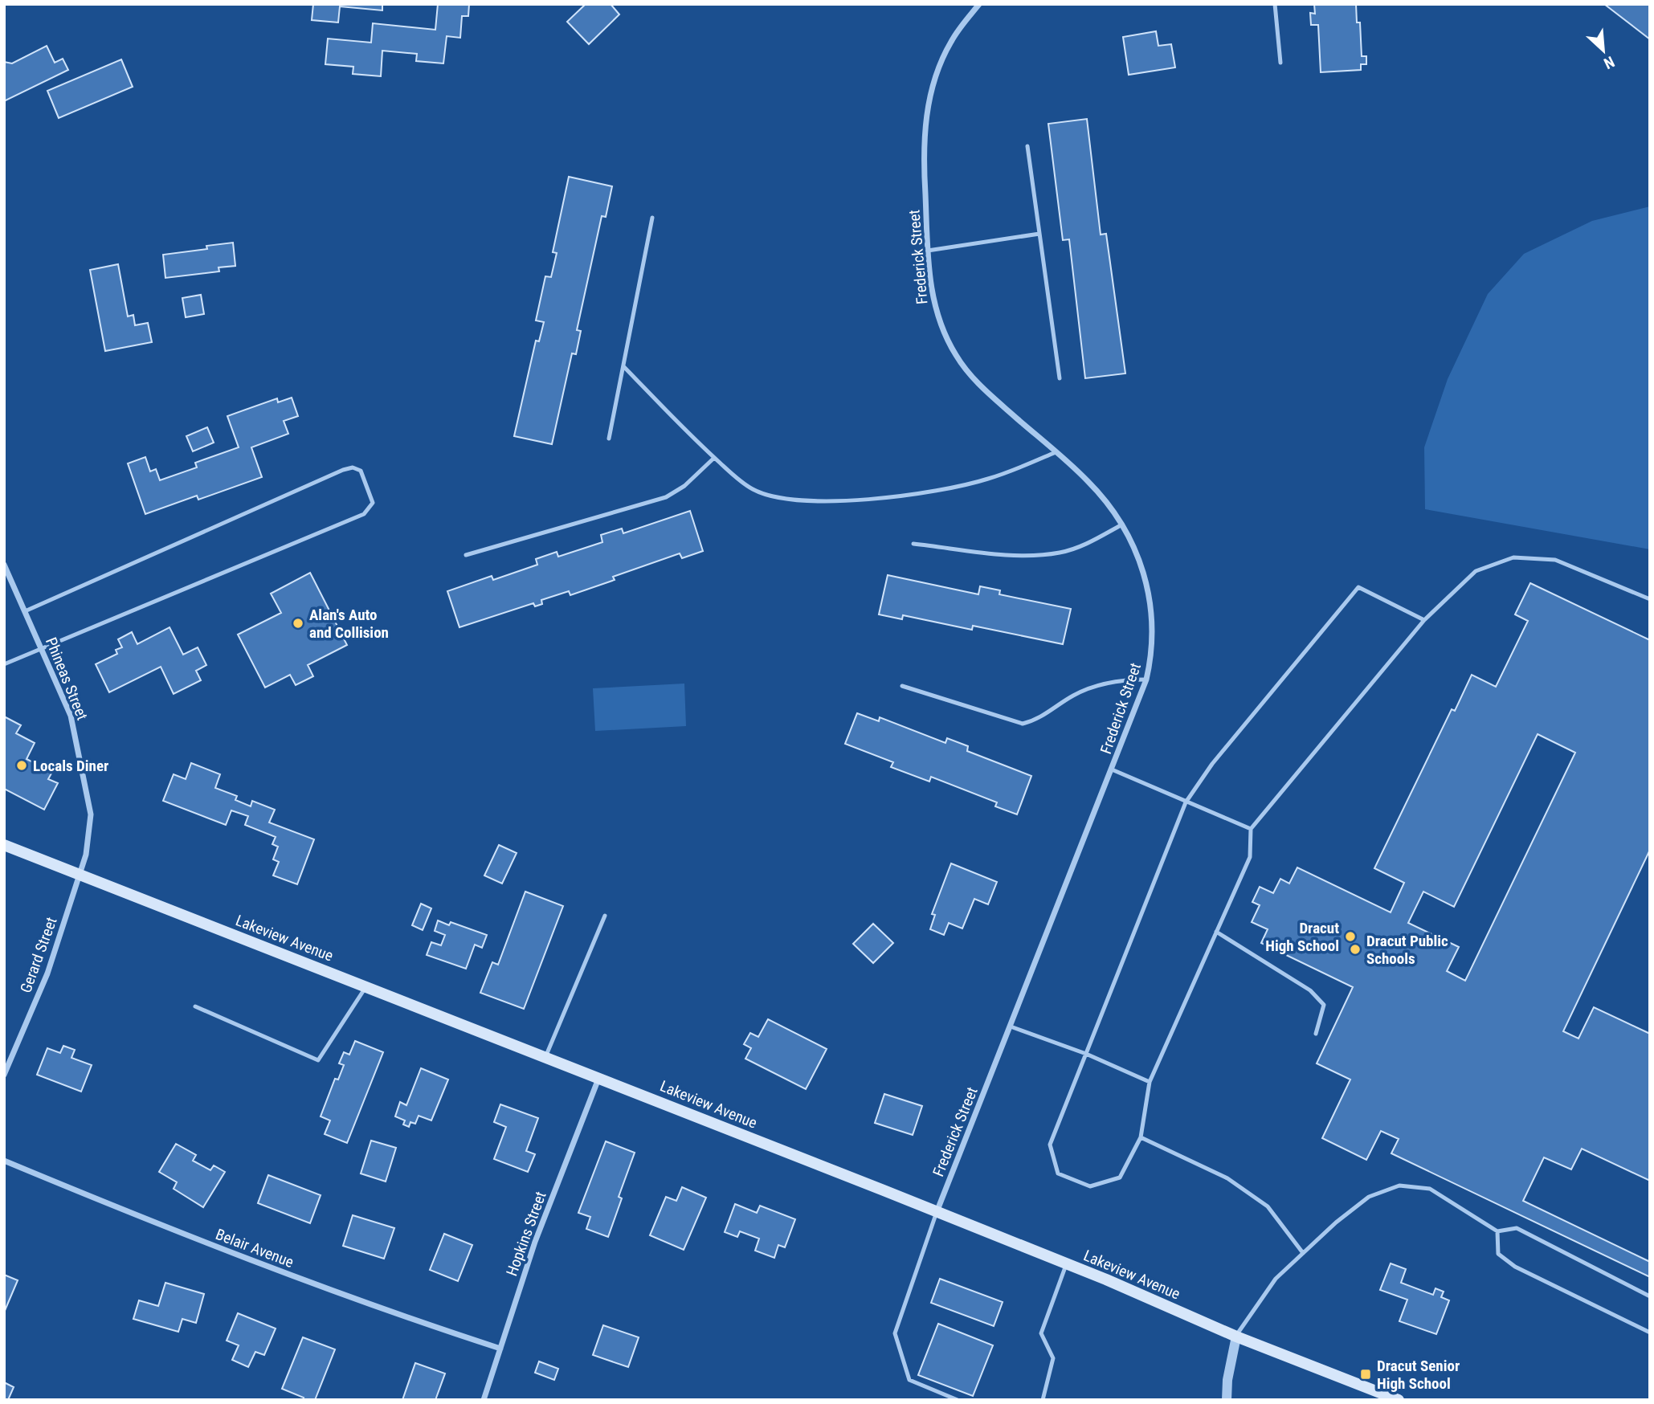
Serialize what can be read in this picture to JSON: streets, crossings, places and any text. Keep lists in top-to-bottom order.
{
  "streets": {
    "main road": ["Lakeview Avenue"],
    "street": [
      "Frederick Street",
      "Phineas Street",
      "Gerard Street",
      "Hopkins Street",
      "Belair Avenue"
    ]
  },
  "crossings": [
    ["Frederick Street", "Lakeview Avenue"],
    ["Phineas Street", "Lakeview Avenue"],
    ["Phineas Street", "Gerard Street"],
    ["Lakeview Avenue", "Gerard Street"],
    ["Lakeview Avenue", "Hopkins Street"],
    ["Hopkins Street", "Belair Avenue"]
  ],
  "places": {
    "other": [
      "Alan's Auto and Collision",
      "Locals Diner",
      "Dracut High School",
      "Dracut Public Schools"
    ],
    "transit": ["Dracut Senior High School"]
  },
  "north": "bottom right"
}
